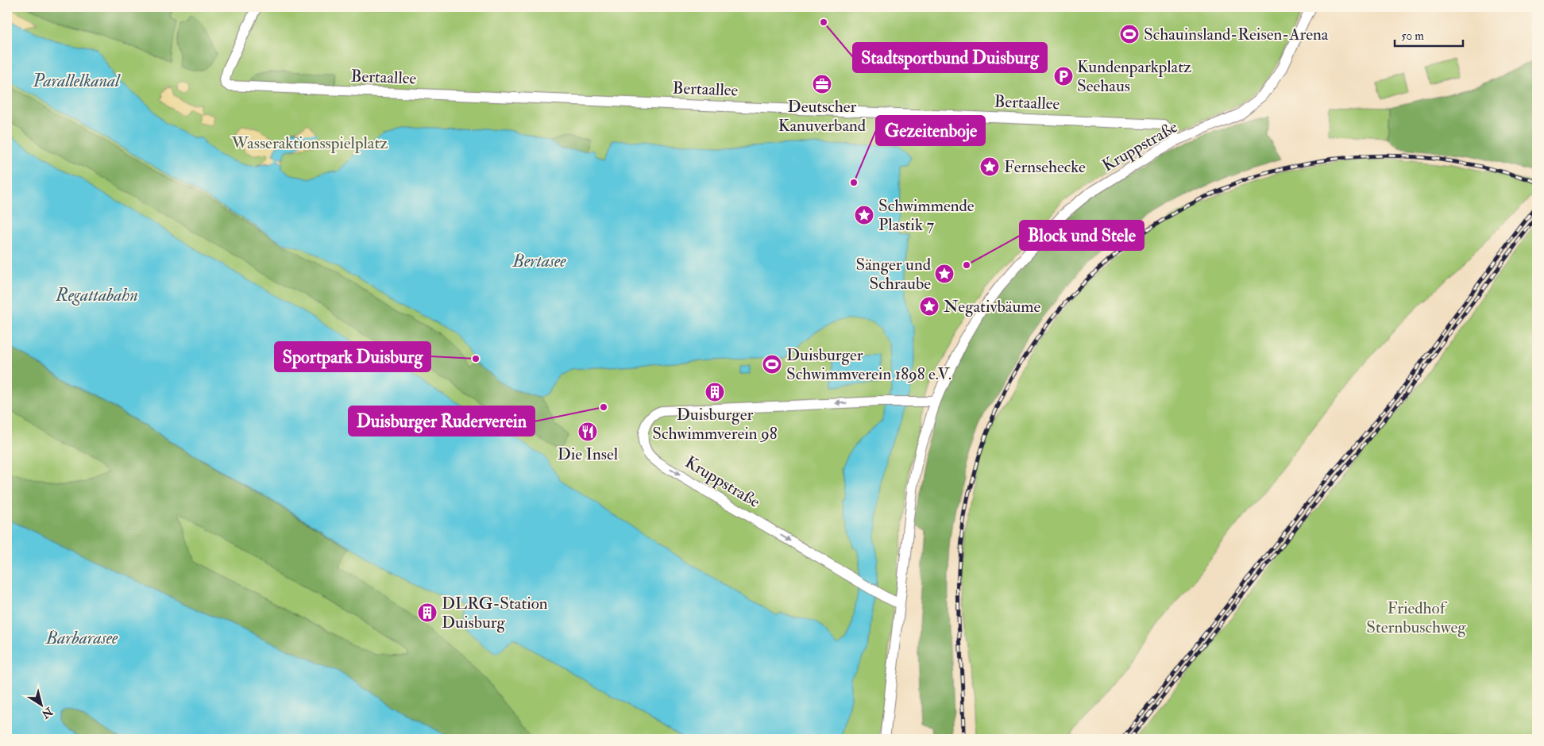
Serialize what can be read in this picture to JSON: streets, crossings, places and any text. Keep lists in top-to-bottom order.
{
  "streets": {
    "street": ["Bertaallee", "Kruppstraße"]
  },
  "crossings": [
    ["Bertaallee", "Kruppstraße"]
  ],
  "water": [
    "Parallelkanal",
    "Bertasee",
    "Regattabahn",
    "Barbarasee"
  ],
  "parks": ["Wasseraktionsspielplatz", "Friedhof Sternbuschweg"],
  "places": {
    "other": [
      "Stadtsportbund Duisburg",
      "Gezeitenboje",
      "Block und Stele",
      "Sportpark Duisburg",
      "Duisburger Ruderverein"
    ],
    "sports": ["Schauinsland-Reisen-Arena", "Duisburger Schwimmverein 1898 e.V."],
    "parking": ["Kundenparkplatz Seehaus"],
    "office": ["Deutscher Kanuverband"],
    "place": [
      "Fernsehecke",
      "Schwimmende Plastik 7",
      "Sänger und Schraube",
      "Negativbäume"
    ],
    "building": ["Duisburger Schwimmverein 98", "DLRG-Station Duisburg"],
    "restaurant": ["Die Insel"]
  },
  "scale_bar": "50 m",
  "north": "bottom right"
}
